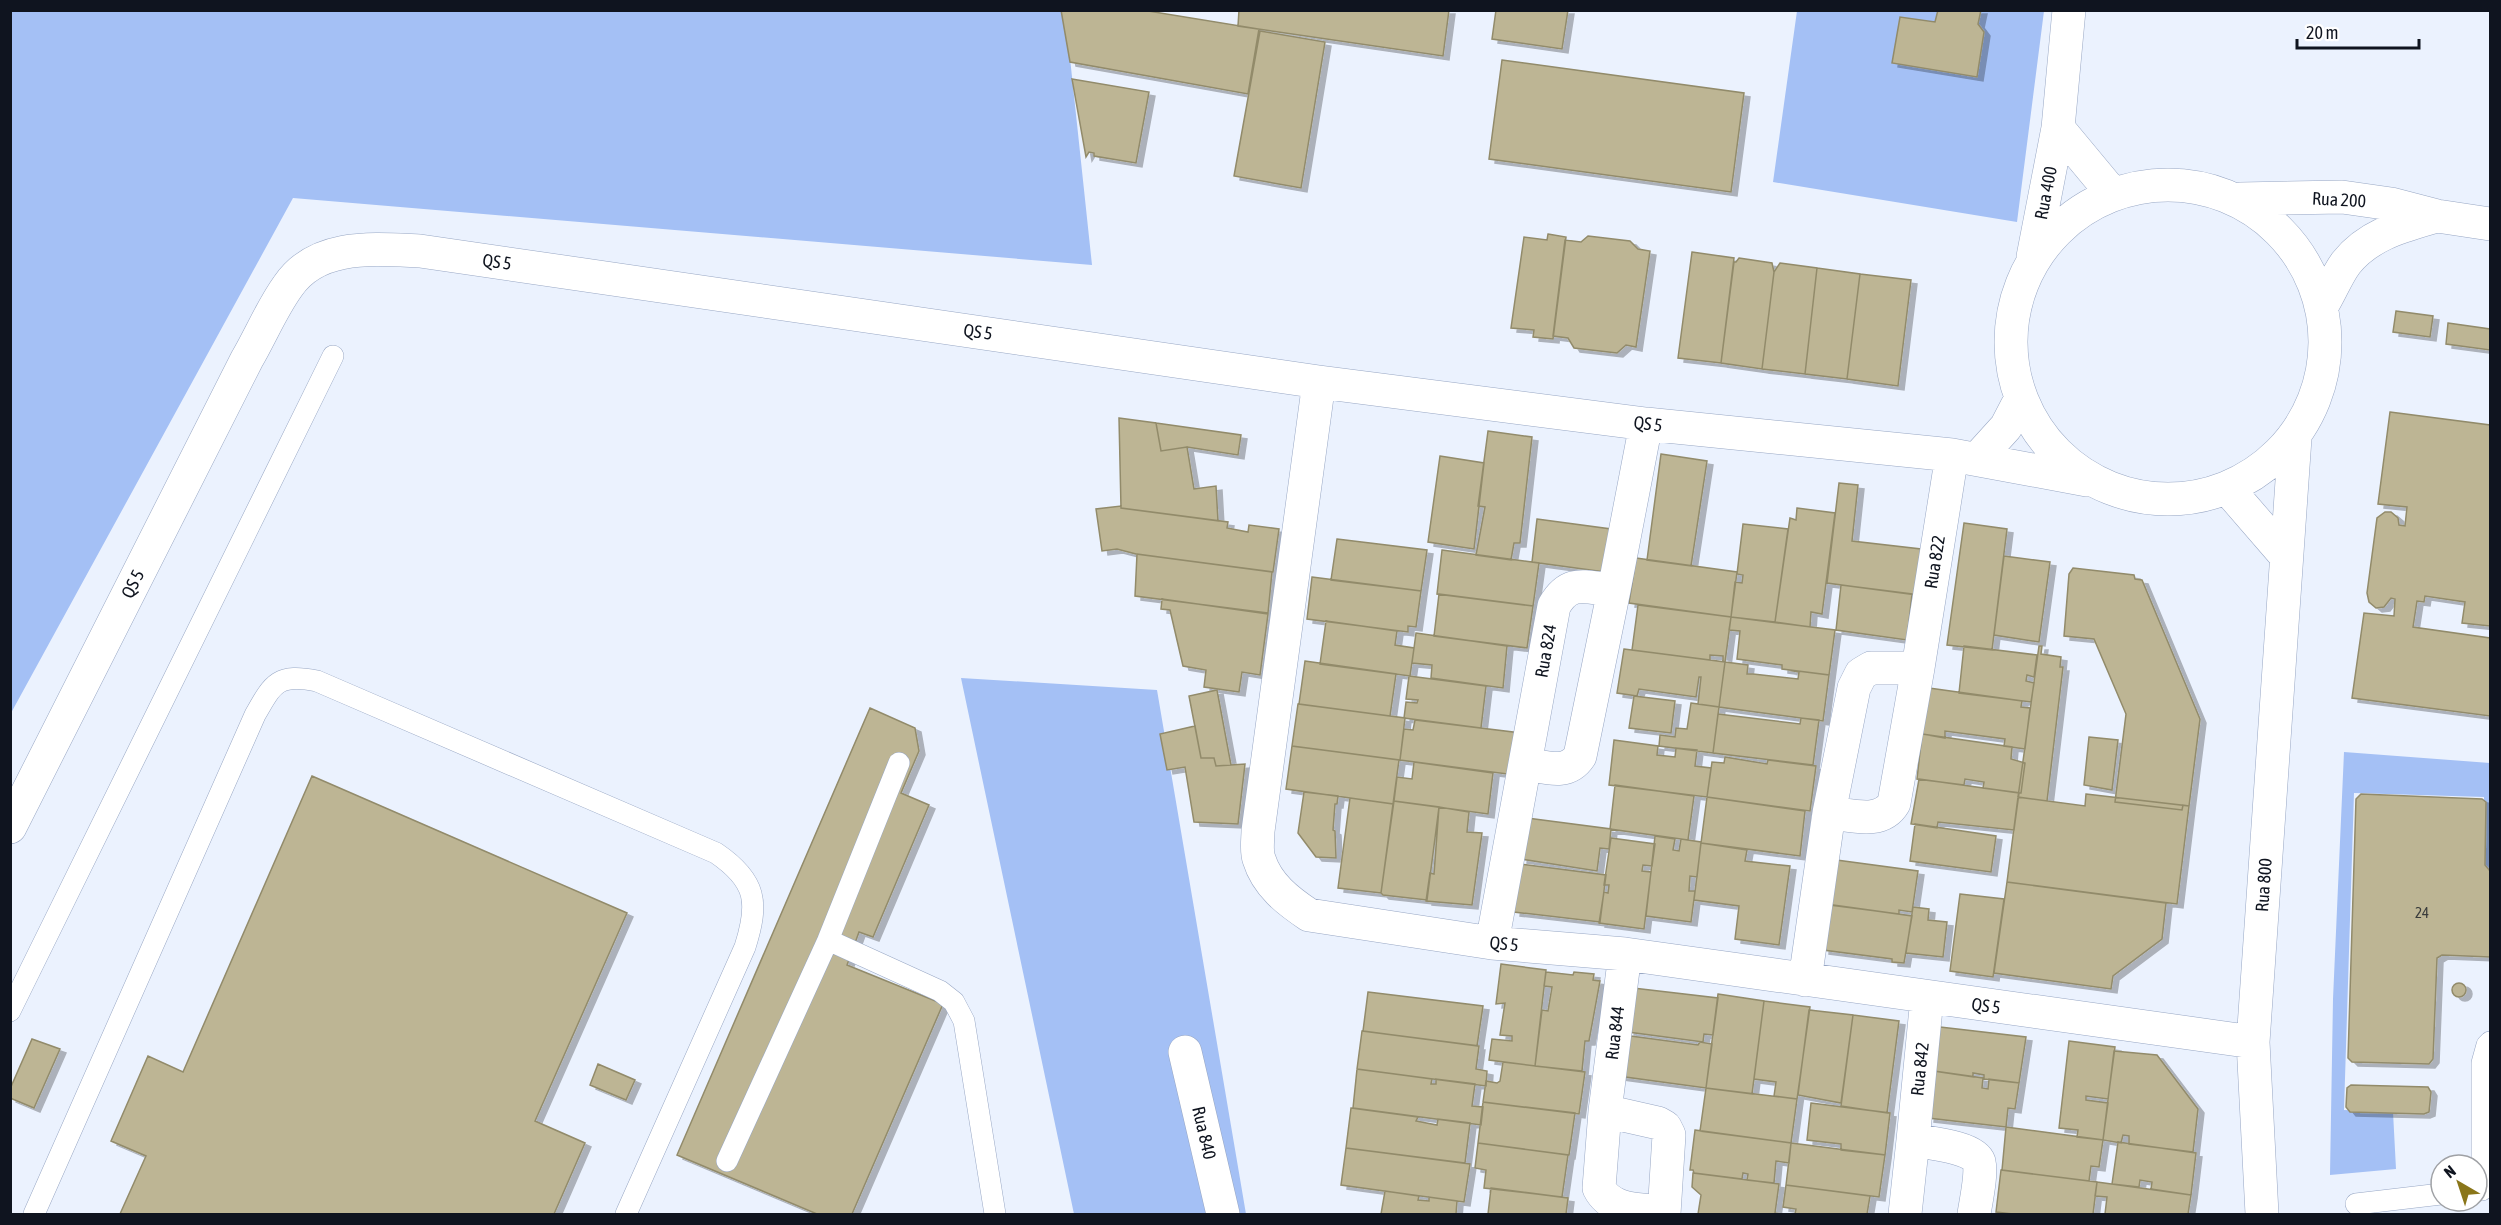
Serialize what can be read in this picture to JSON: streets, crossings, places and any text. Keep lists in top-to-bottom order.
{
  "streets": {
    "street": [
      "Rua 400",
      "Rua 200",
      "QS 5",
      "Rua 822",
      "Rua 824",
      "Rua 800",
      "Rua 844",
      "Rua 842",
      "Rua 840"
    ]
  },
  "crossings": [
    ["QS 5", "Rua 822"],
    ["QS 5", "Rua 824"],
    ["QS 5", "Rua 800"],
    ["QS 5", "Rua 844"],
    ["QS 5", "Rua 842"]
  ],
  "house_numbers": ["24"],
  "scale_bar": "20 m",
  "north": "top left"
}
